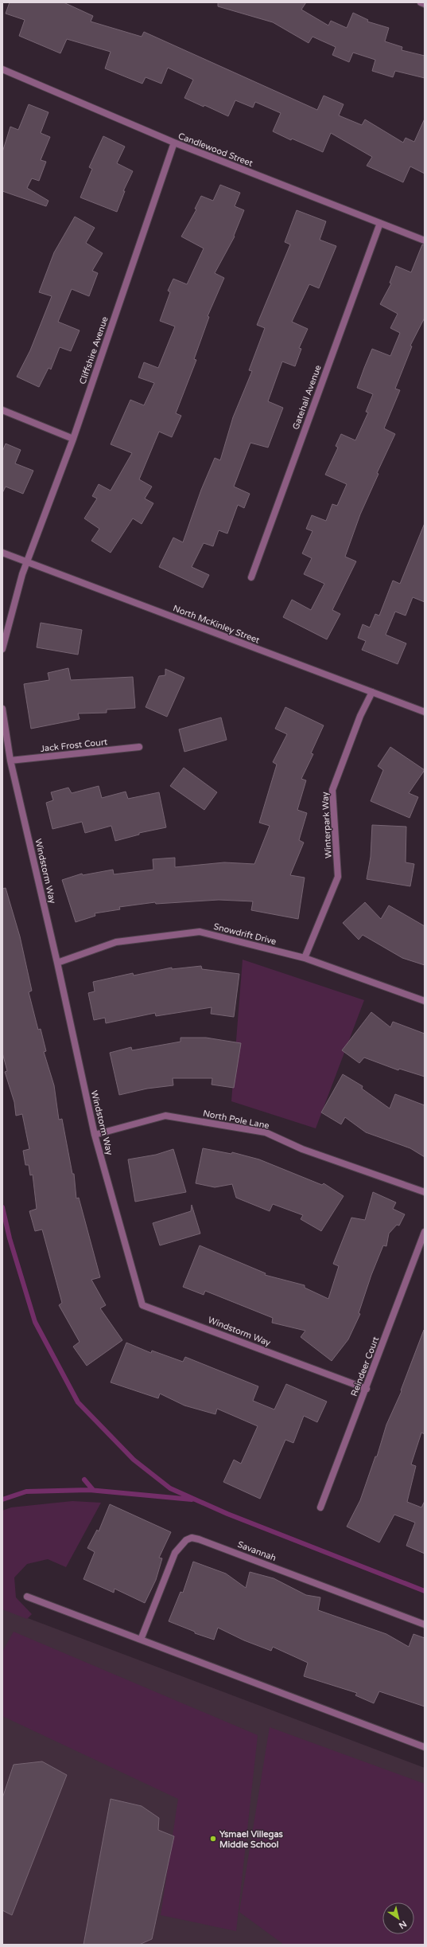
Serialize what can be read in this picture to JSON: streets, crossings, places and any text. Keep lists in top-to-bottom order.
{
  "streets": {
    "street": [
      "Candlewood Street",
      "Cliffshire Avenue",
      "Gatehall Avenue",
      "North McKinley Street",
      "Jack Frost Court",
      "Winterpark Way",
      "Windstorm Way",
      "Snowdrift Drive",
      "North Pole Lane",
      "Reindeer Court",
      "Savannah"
    ]
  },
  "crossings": [
    ["Candlewood Street", "Cliffshire Avenue"],
    ["Candlewood Street", "Gatehall Avenue"],
    ["Cliffshire Avenue", "North McKinley Street"],
    ["North McKinley Street", "Winterpark Way"],
    ["Jack Frost Court", "Windstorm Way"],
    ["Winterpark Way", "Snowdrift Drive"],
    ["Windstorm Way", "Snowdrift Drive"],
    ["Windstorm Way", "North Pole Lane"],
    ["Windstorm Way", "Reindeer Court"]
  ],
  "places": ["Ysmael Villegas Middle School"],
  "north": "bottom right"
}
